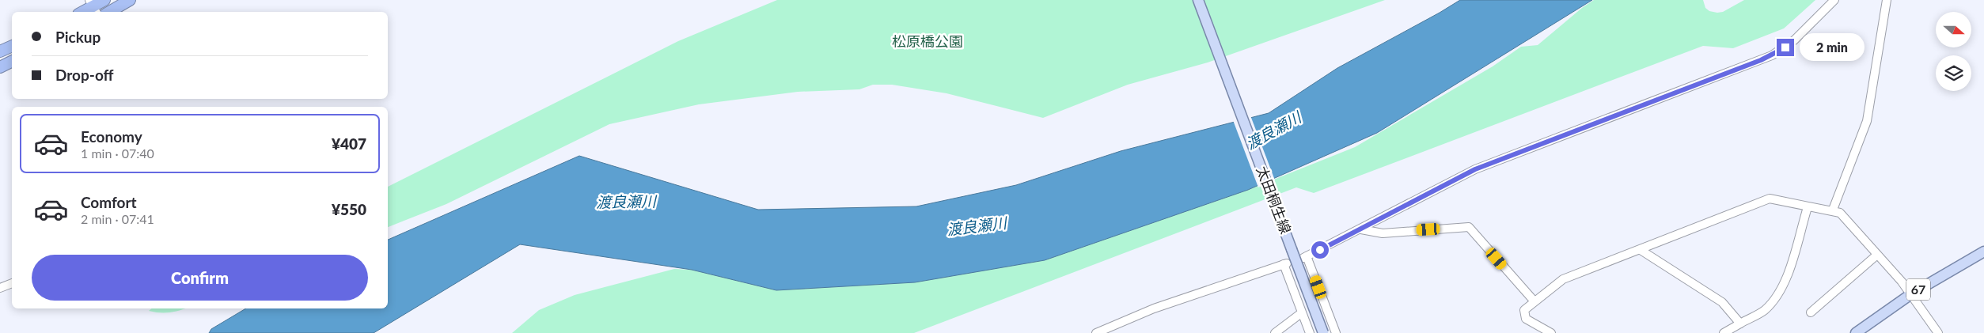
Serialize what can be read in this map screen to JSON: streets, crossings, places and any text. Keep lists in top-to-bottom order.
{
  "streets": {
    "main road": ["太田桐生線", "67"]
  },
  "water": ["渡良瀬川"],
  "parks": ["松原橋公園"],
  "north": "right",
  "page": {
    "banner": ["Pickup", "Drop-off"],
    "bubble": "2 min",
    "list": [
      {
        "name": "Economy",
        "note": "1 min · 07:40",
        "value": "¥407"
      },
      {
        "name": "Comfort",
        "note": "2 min · 07:41",
        "value": "¥550"
      }
    ],
    "buttons": "Confirm"
  }
}
